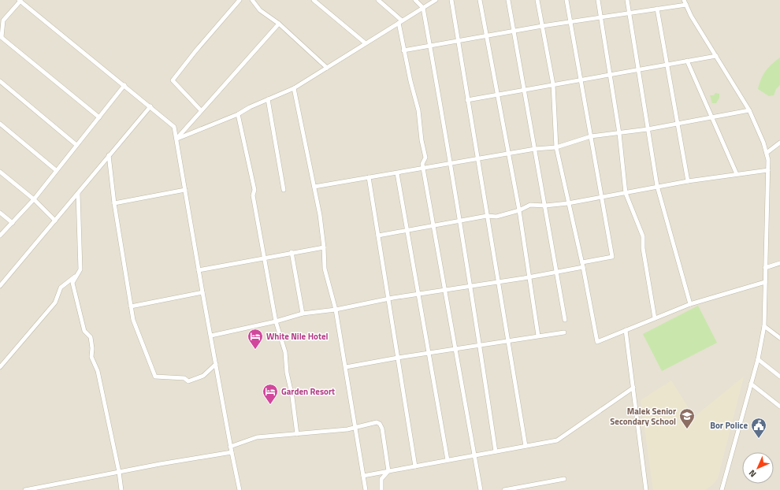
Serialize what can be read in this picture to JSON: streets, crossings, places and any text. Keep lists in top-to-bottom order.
{
  "places": {
    "hotel": ["White Nile Hotel", "Garden Resort"],
    "school or university": ["Malek Senior Secondary School"],
    "public building": ["Bor Police"]
  },
  "north": "bottom left"
}
